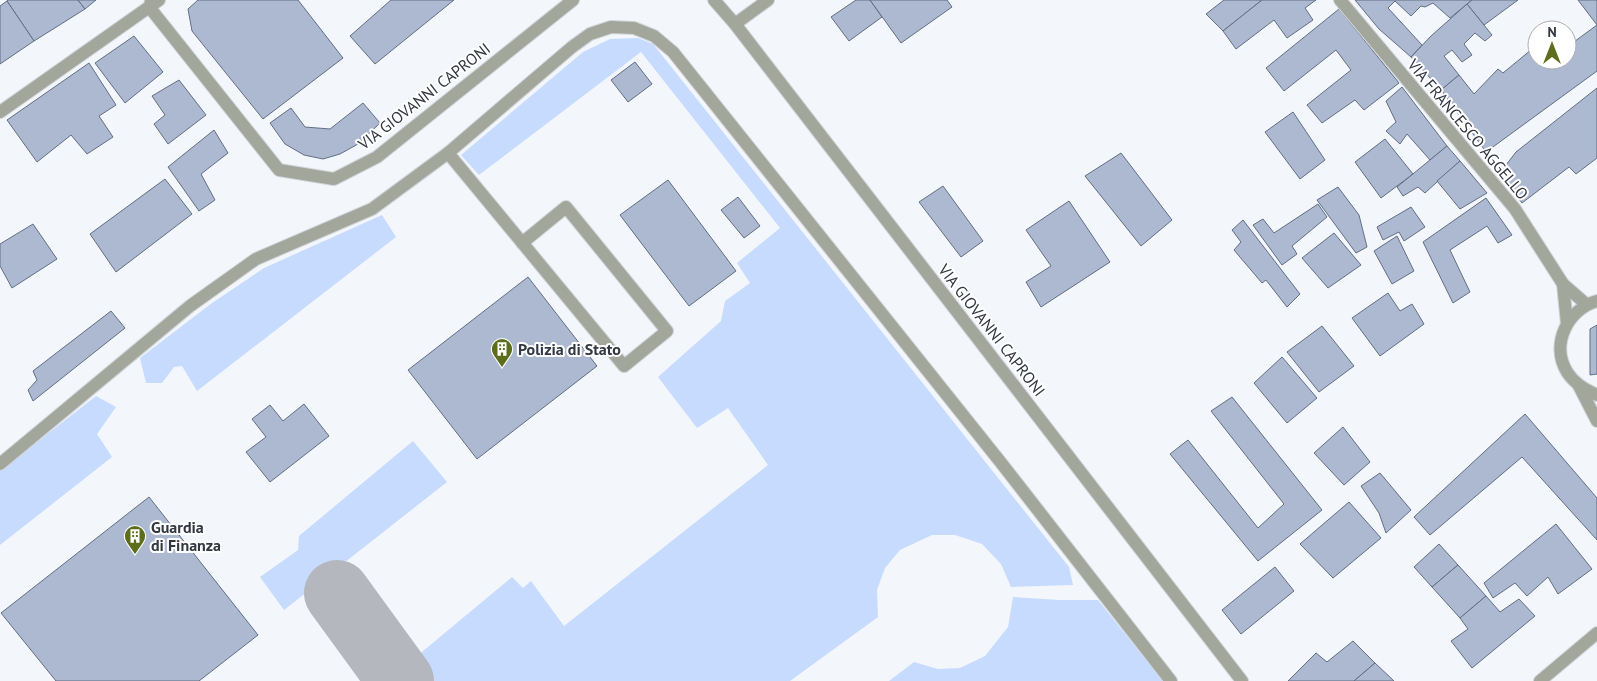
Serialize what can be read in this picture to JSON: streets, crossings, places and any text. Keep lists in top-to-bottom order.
{
  "streets": {
    "street": ["VIA GIOVANNI CAPRONI", "VIA FRANCESCO AGGELLO"]
  },
  "places": {
    "building": ["Polizia di Stato", "Guardia di Finanza"]
  },
  "north": "top"
}
